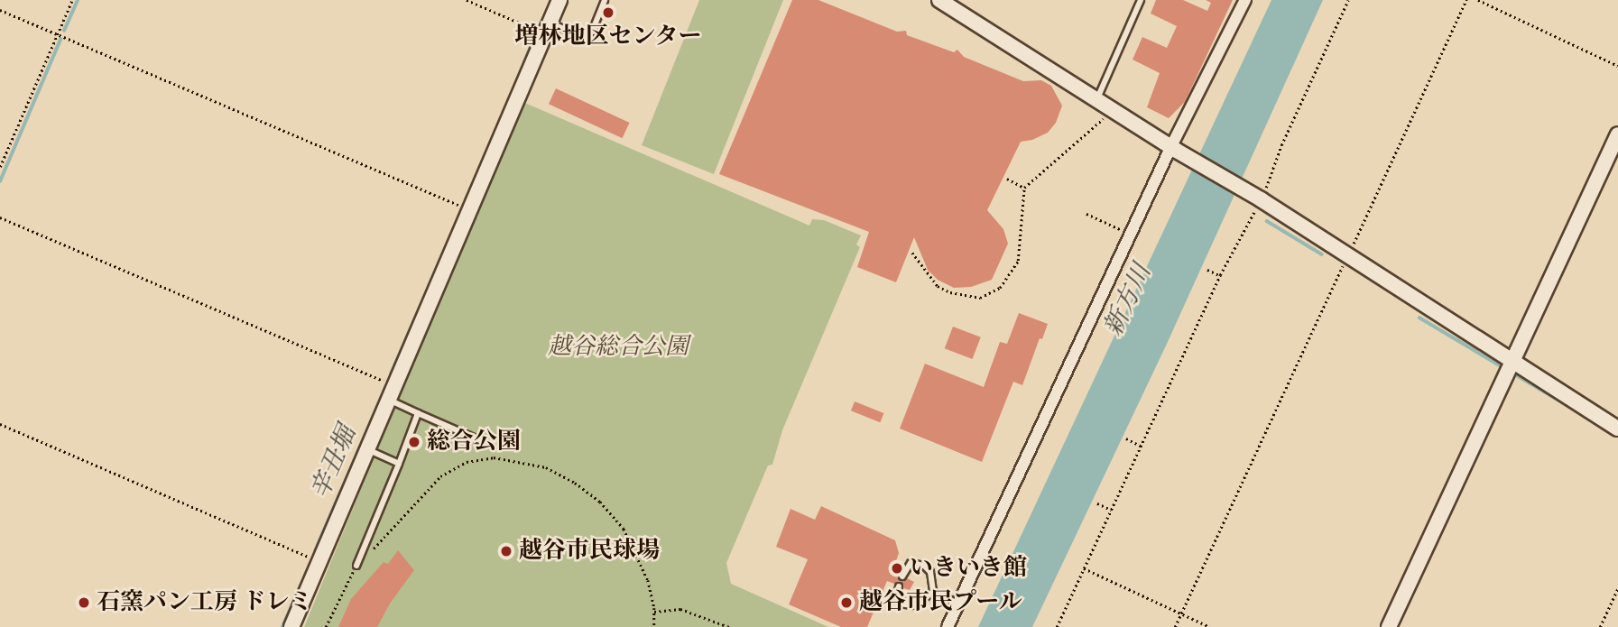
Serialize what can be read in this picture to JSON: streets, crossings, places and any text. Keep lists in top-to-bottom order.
{
  "water": ["新方川", "辛丑堀"],
  "parks": ["越谷総合公園"],
  "places": [
    "増林地区センター",
    "総合公園",
    "越谷市民球場",
    "いきいき館",
    "石窯パン工房 ドレミ",
    "越谷市民プール"
  ]
}
